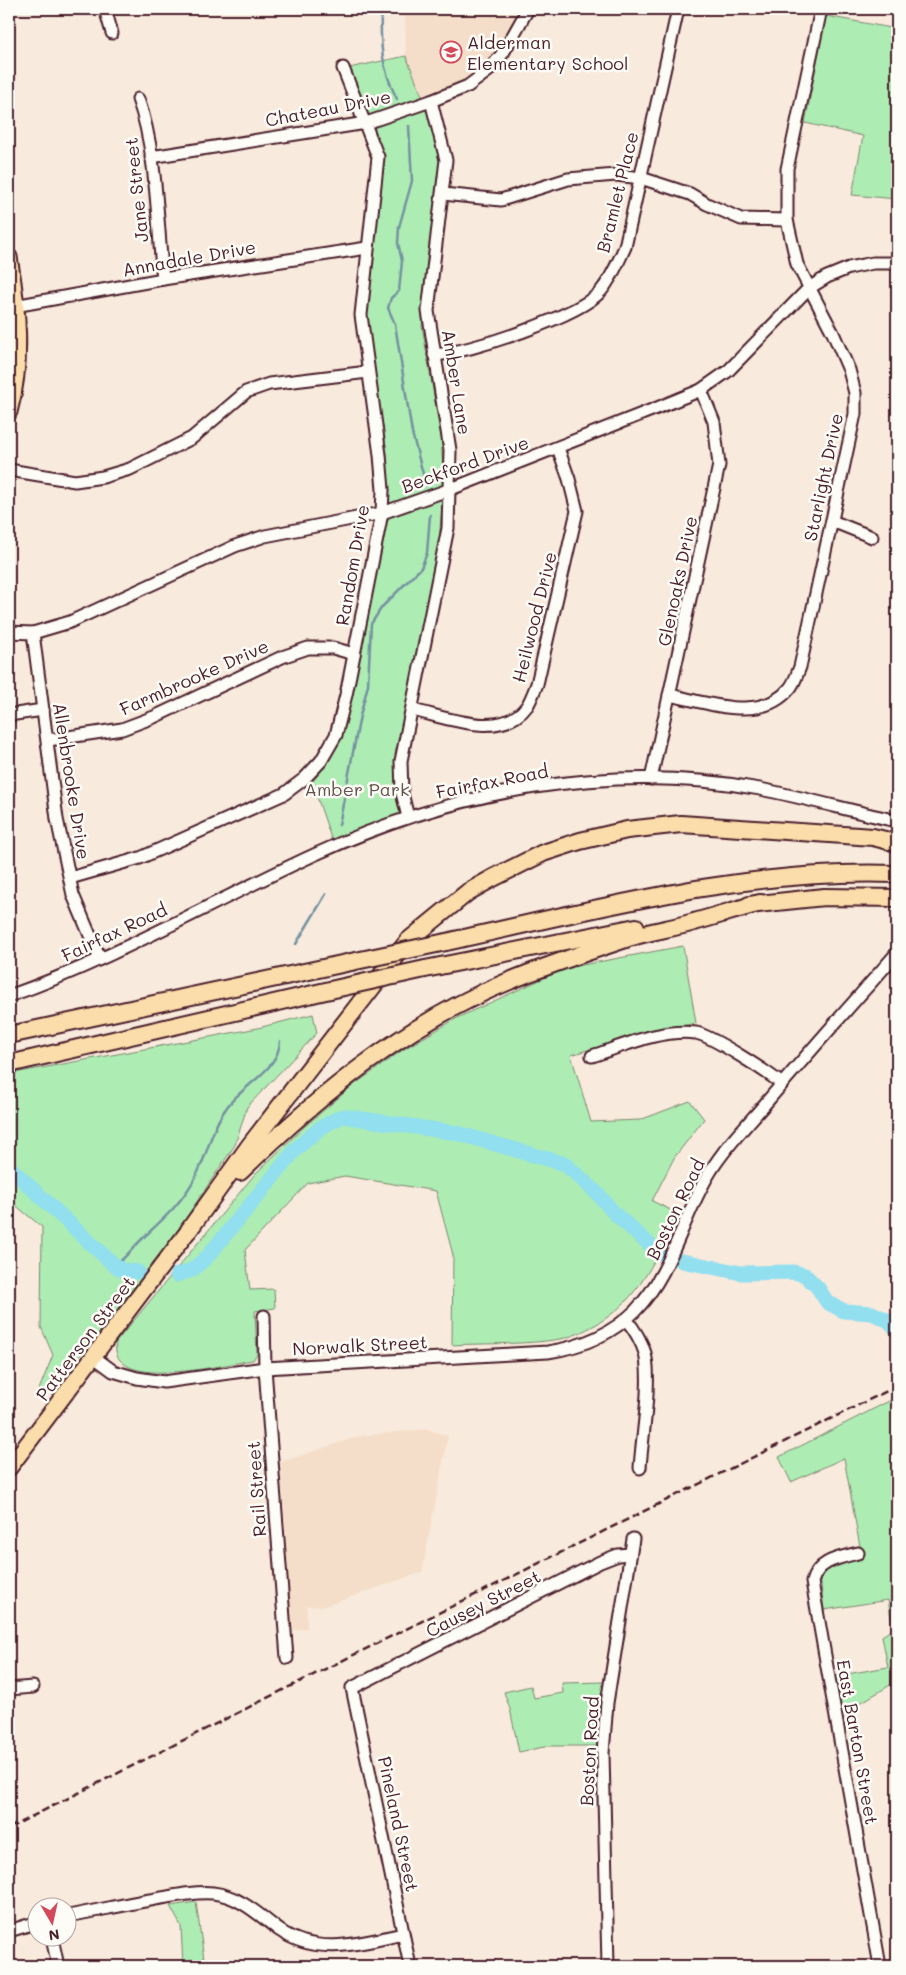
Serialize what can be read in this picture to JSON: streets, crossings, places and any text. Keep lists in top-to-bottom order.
{
  "streets": {
    "main road": ["Patterson Street"],
    "street": [
      "Chateau Drive",
      "Jane Street",
      "Bramlet Place",
      "Annadale Drive",
      "Amber Lane",
      "Beckford Drive",
      "Starlight Drive",
      "Random Drive",
      "Glenoaks Drive",
      "Heilwood Drive",
      "Farmbrooke Drive",
      "Allenbrooke Drive",
      "Fairfax Road",
      "Boston Road",
      "Norwalk Street",
      "Rail Street",
      "Causey Street",
      "East Barton Street",
      "Pineland Street"
    ]
  },
  "crossings": [
    ["Chateau Drive", "Jane Street"],
    ["Chateau Drive", "Amber Lane"],
    ["Chateau Drive", "Random Drive"],
    ["Jane Street", "Annadale Drive"],
    ["Bramlet Place", "Amber Lane"],
    ["Annadale Drive", "Random Drive"],
    ["Amber Lane", "Beckford Drive"],
    ["Amber Lane", "Heilwood Drive"],
    ["Amber Lane", "Fairfax Road"],
    ["Beckford Drive", "Starlight Drive"],
    ["Beckford Drive", "Random Drive"],
    ["Beckford Drive", "Glenoaks Drive"],
    ["Beckford Drive", "Heilwood Drive"],
    ["Beckford Drive", "Allenbrooke Drive"],
    ["Starlight Drive", "Glenoaks Drive"],
    ["Random Drive", "Farmbrooke Drive"],
    ["Random Drive", "Allenbrooke Drive"],
    ["Glenoaks Drive", "Fairfax Road"],
    ["Farmbrooke Drive", "Allenbrooke Drive"],
    ["Allenbrooke Drive", "Fairfax Road"],
    ["Boston Road", "Norwalk Street"],
    ["Boston Road", "Causey Street"],
    ["Patterson Street", "Norwalk Street"],
    ["Norwalk Street", "Rail Street"],
    ["Causey Street", "Pineland Street"]
  ],
  "parks": ["Amber Park"],
  "places": {
    "school or university": ["Alderman Elementary School"]
  },
  "north": "bottom"
}
